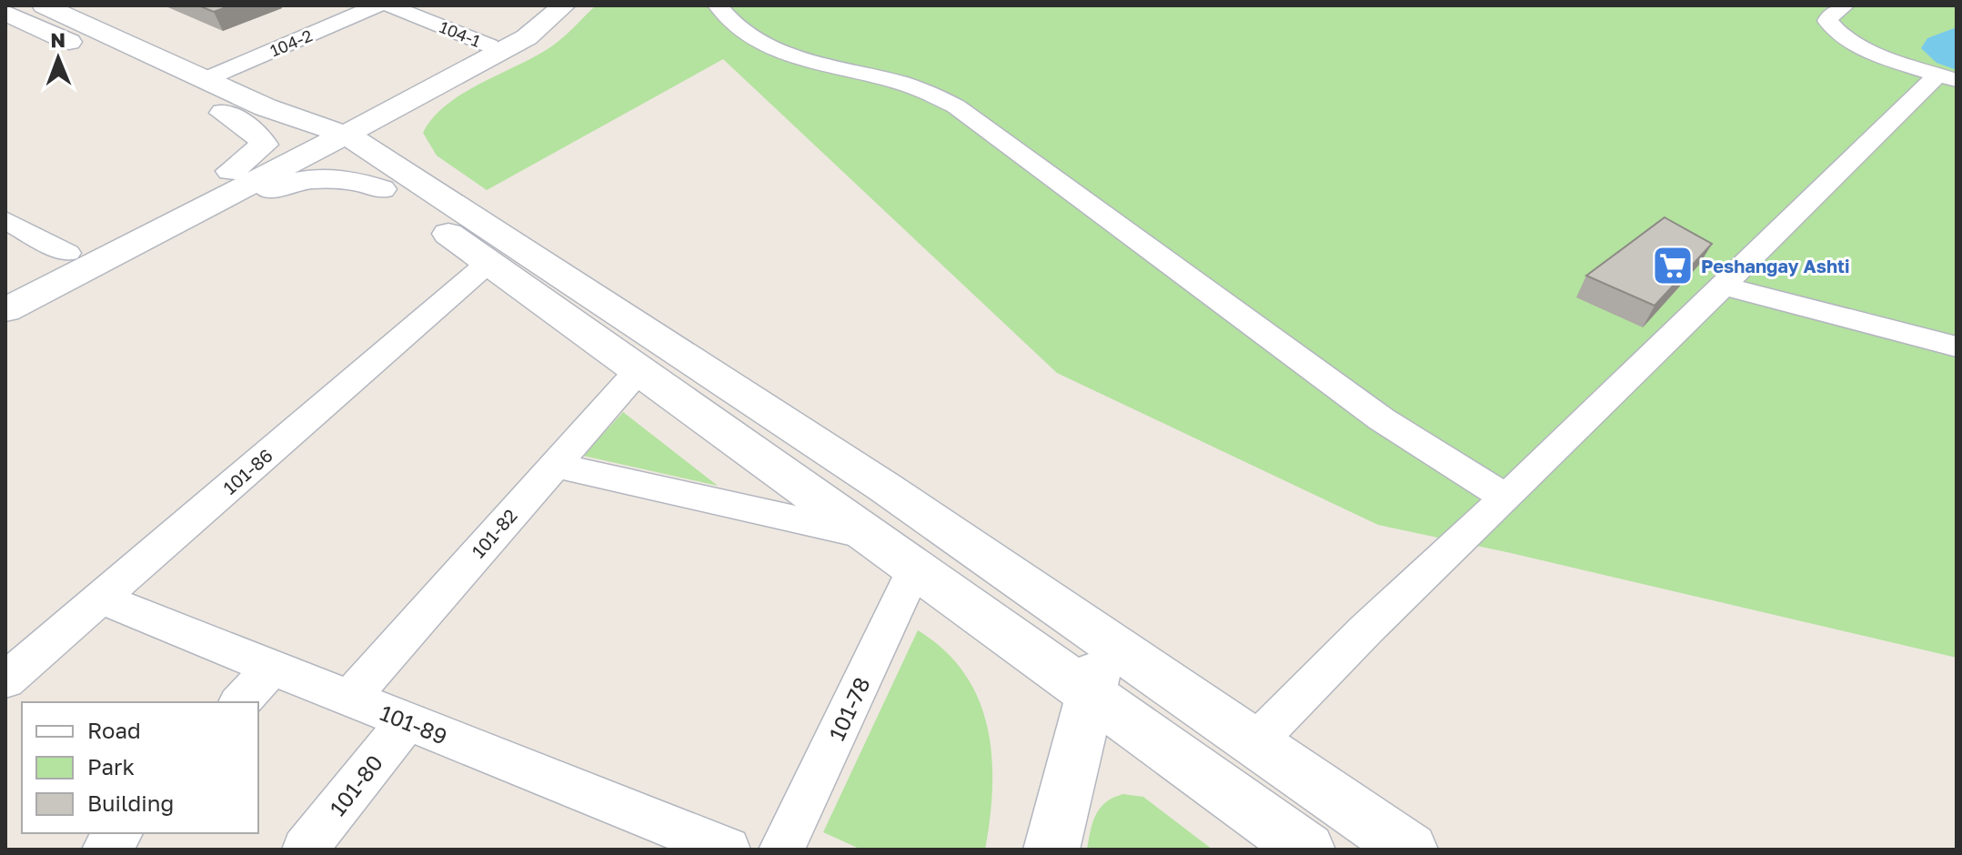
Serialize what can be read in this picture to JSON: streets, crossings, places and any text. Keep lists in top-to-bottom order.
{
  "streets": {
    "street": [
      "104-1",
      "104-2",
      "101-86",
      "101-82",
      "101-78",
      "101-89",
      "101-80"
    ]
  },
  "crossings": [
    ["101-86", "101-89"],
    ["101-82", "101-89"],
    ["101-89", "101-80"]
  ],
  "places": {
    "supermarket": ["Peshangay Ashti"]
  },
  "legend": ["Road", "Park", "Building"],
  "north": "top"
}
